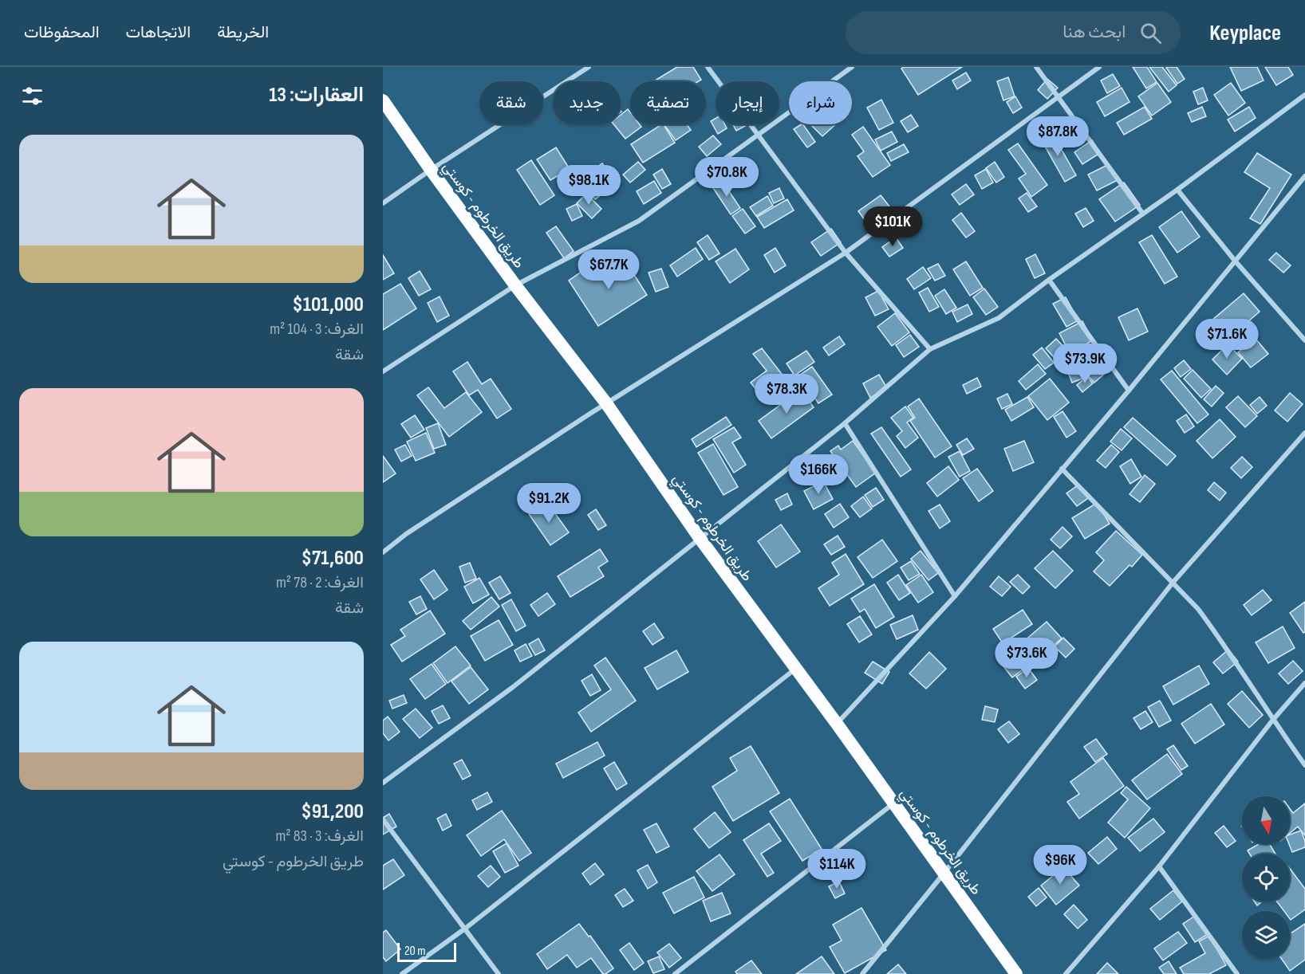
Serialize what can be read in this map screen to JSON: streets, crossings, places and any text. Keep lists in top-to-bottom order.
{
  "streets": {
    "highway": ["طريق الخرطوم - كوستي"]
  },
  "scale_bar": "20 m",
  "north": "bottom",
  "page": {
    "header": "Keyplace",
    "search": "ابحث هنا",
    "nav": ["الخريطة", "الاتجاهات", "المحفوظات"],
    "heading": "العقارات: 13",
    "chip": [
      "شراء",
      "إيجار",
      "تصفية",
      "جديد",
      "شقة"
    ],
    "price": [
      "$87.8K",
      "$70.8K",
      "$98.1K",
      "$101K",
      "$67.7K",
      "$71.6K",
      "$73.9K",
      "$78.3K",
      "$166K",
      "$91.2K",
      "$73.6K",
      "$96K",
      "$114K"
    ],
    "list": [
      {
        "name": "$101,000",
        "note": "الغرف: 3 · 104 m² · شقة"
      },
      {
        "name": "$71,600",
        "note": "الغرف: 2 · 78 m² · شقة"
      },
      {
        "name": "$91,200",
        "note": "الغرف: 3 · 83 m² · طريق الخرطوم - كوستي"
      }
    ],
    "scale": "20 m"
  }
}
